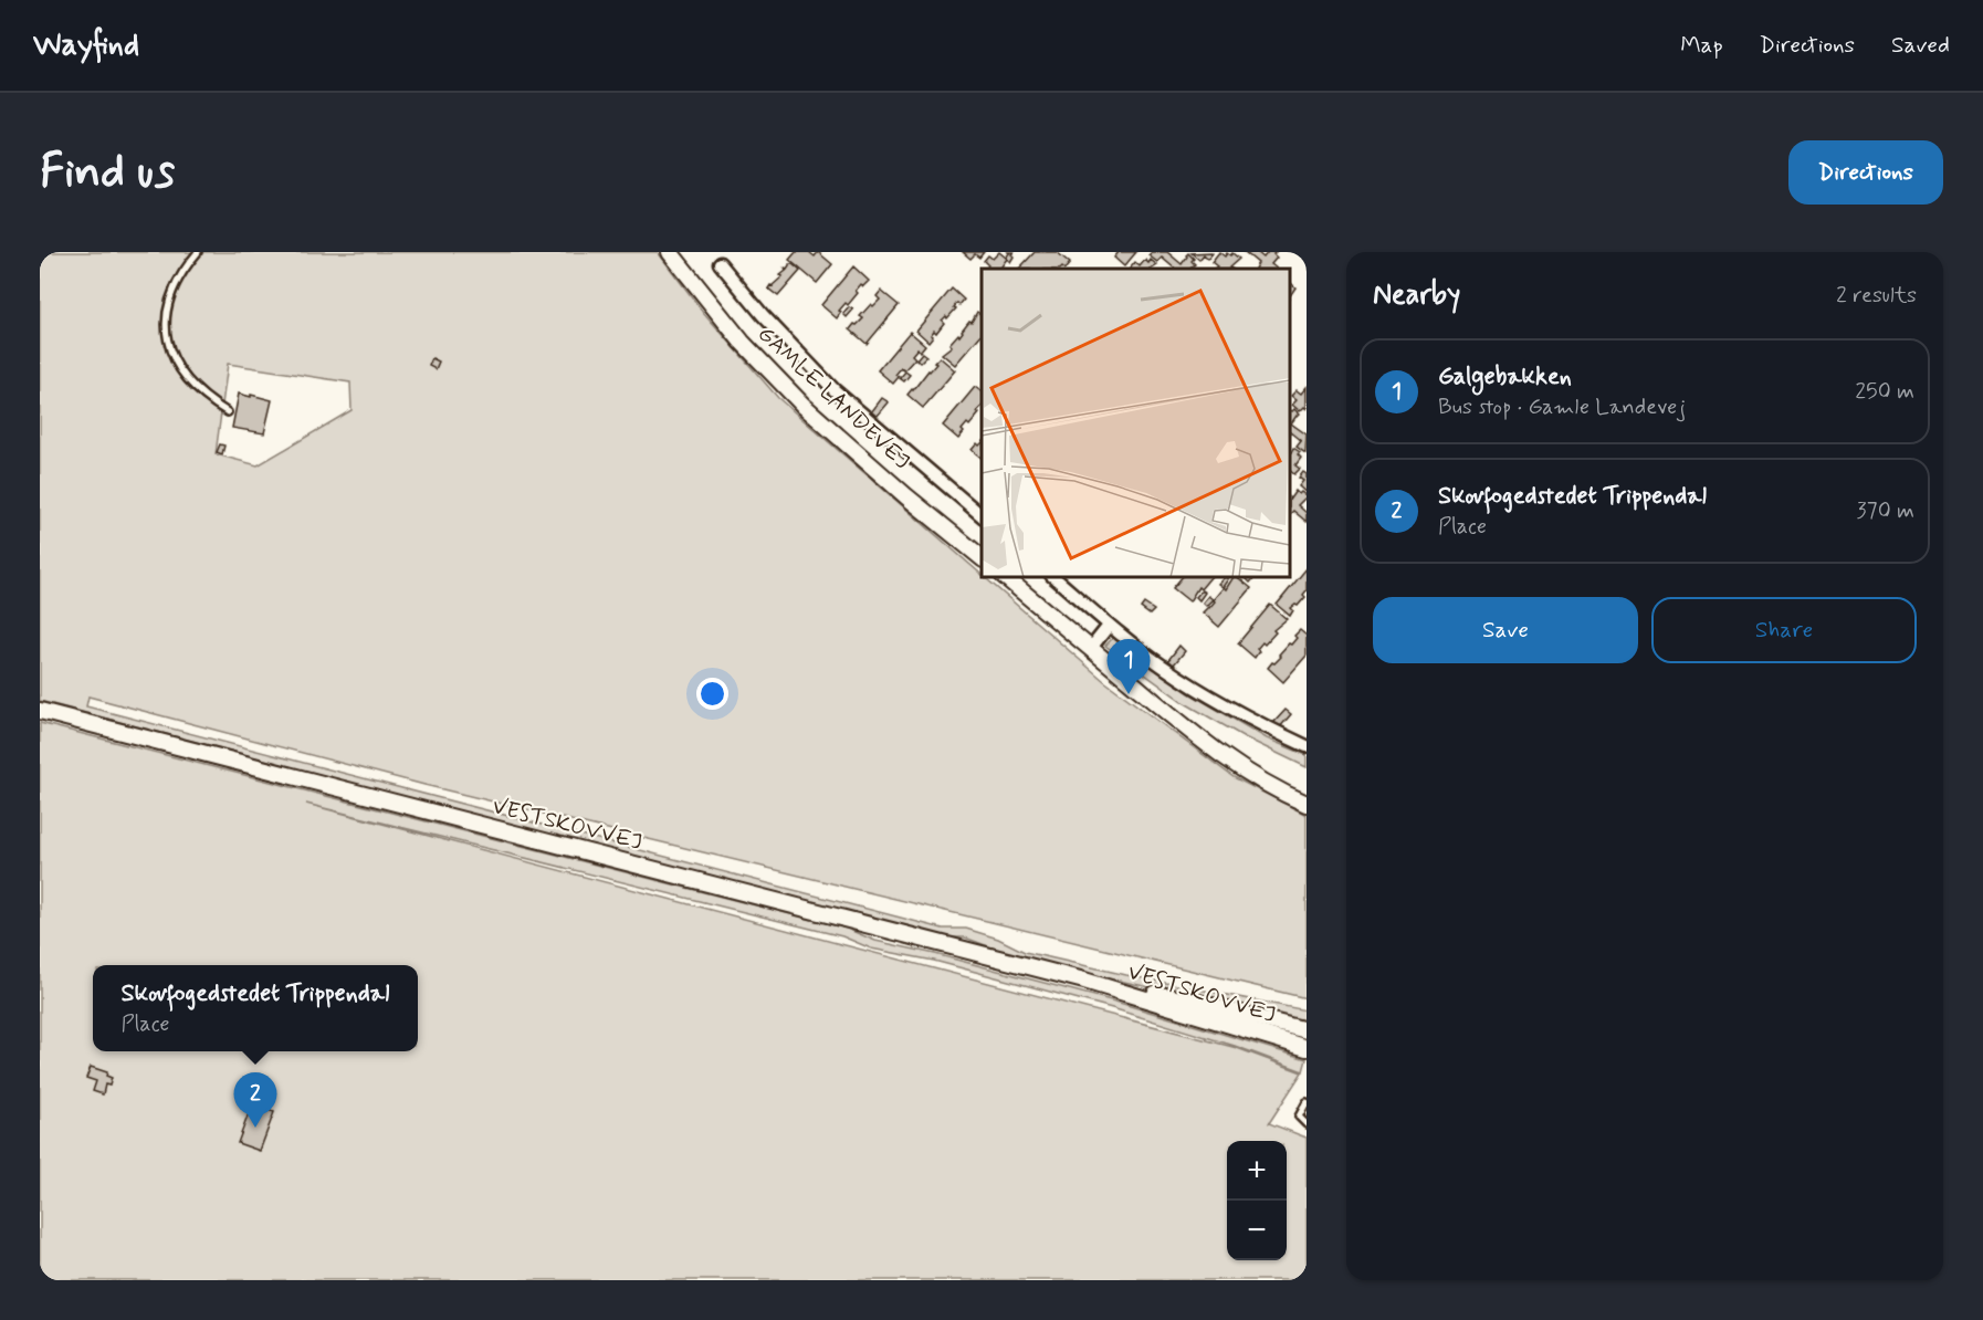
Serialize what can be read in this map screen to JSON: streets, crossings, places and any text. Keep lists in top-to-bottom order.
{
  "streets": {
    "street": ["GAMLE LANDEVEJ", "VESTSKOVVEJ"]
  },
  "page": {
    "header": "Wayfind",
    "nav": ["Map", "Directions", "Saved"],
    "buttons": [
      "Directions",
      ["Save", "Share"]
    ],
    "title": "Find us",
    "heading": ["Nearby", "2 results"],
    "list": [
      {
        "mark": "1",
        "name": "Galgebakken",
        "note": "Bus stop · Gamle Landevej",
        "value": "250 m"
      },
      {
        "mark": "2",
        "name": "Skovfogedstedet Trippendal",
        "note": "Place",
        "value": "370 m"
      }
    ],
    "pins": ["1", "2"],
    "popup": ["Skovfogedstedet Trippendal", "Place"],
    "map_buttons": ["+", "−"]
  }
}
